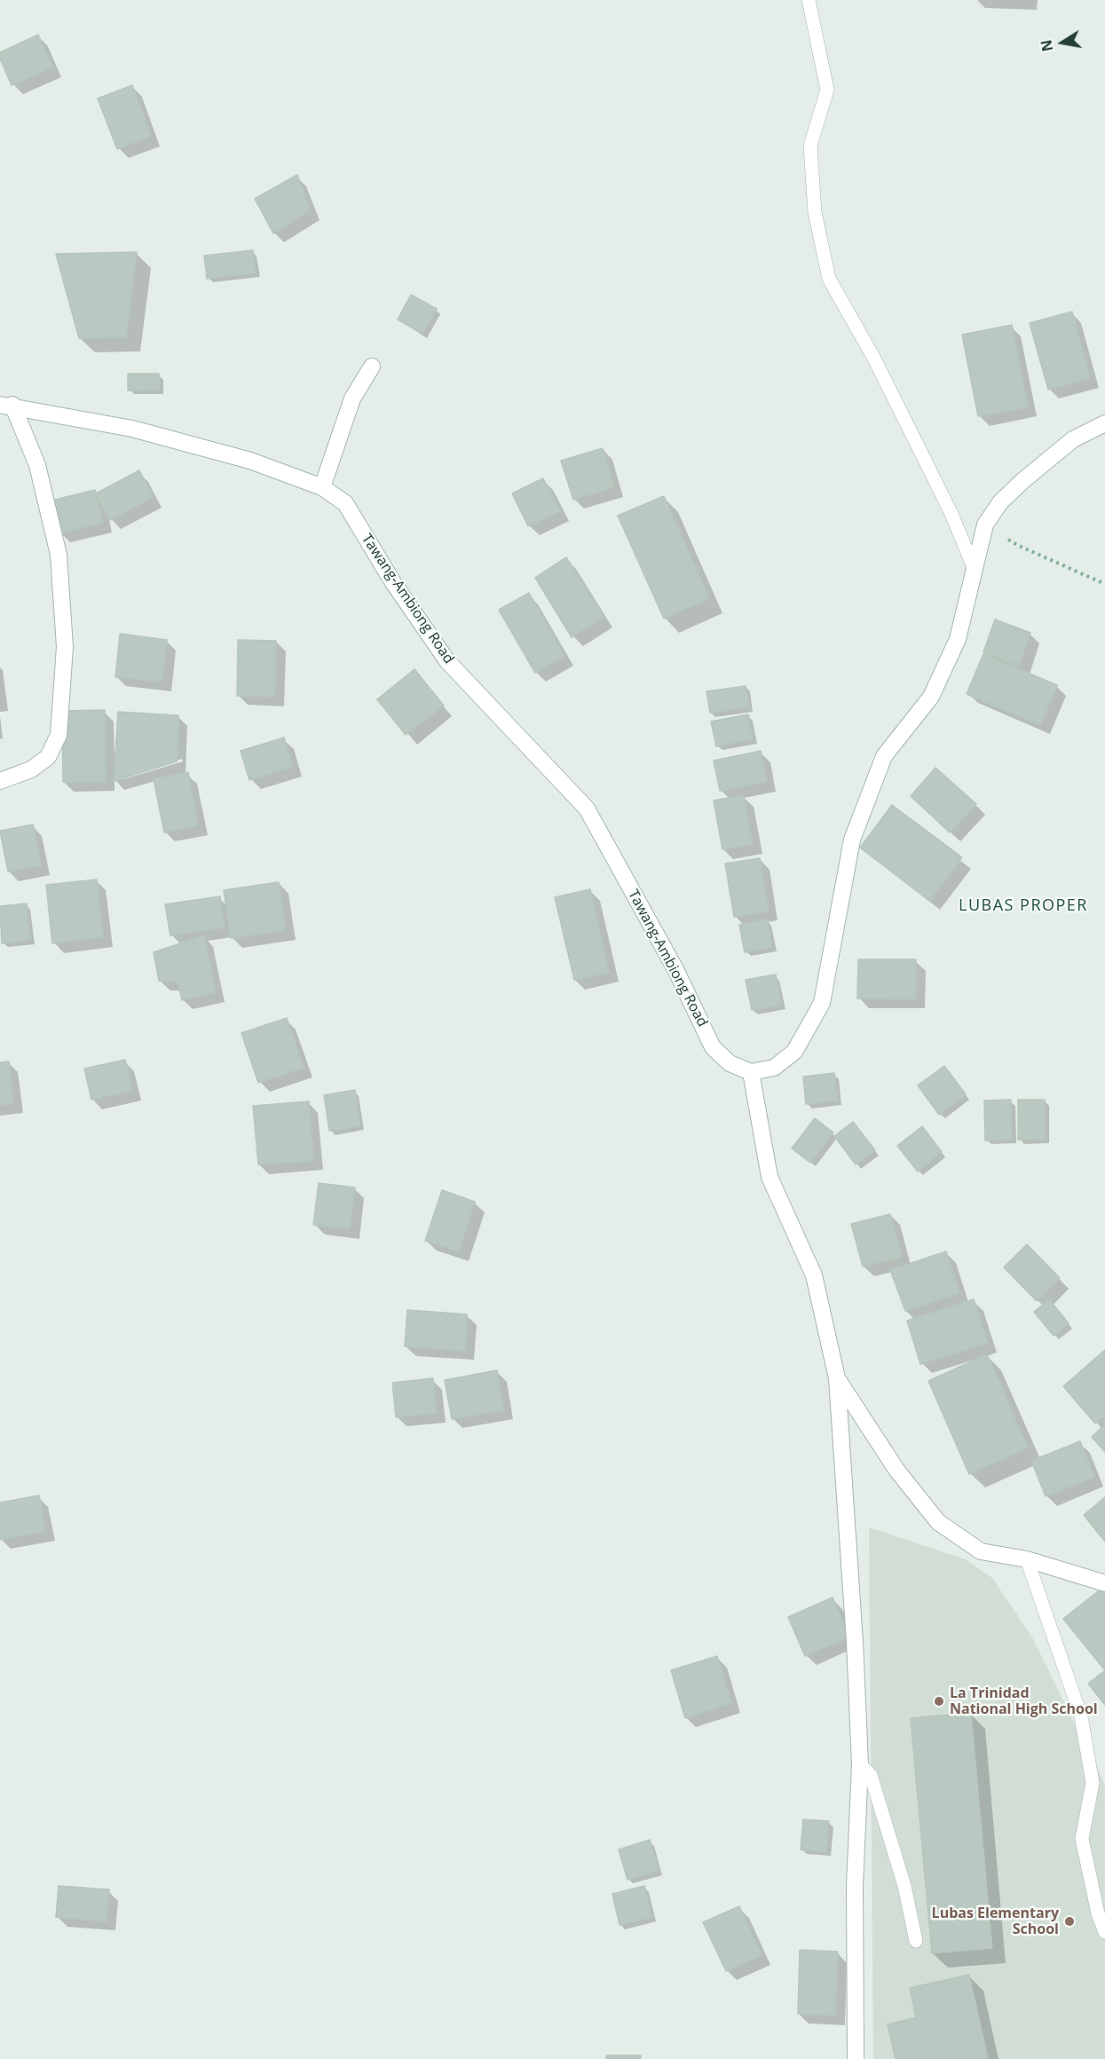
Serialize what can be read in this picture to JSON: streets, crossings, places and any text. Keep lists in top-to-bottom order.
{
  "streets": {
    "street": ["Tawang-Ambiong Road"]
  },
  "districts": ["LUBAS PROPER"],
  "places": ["La Trinidad National High School", "Lubas Elementary School"],
  "north": "left"
}
